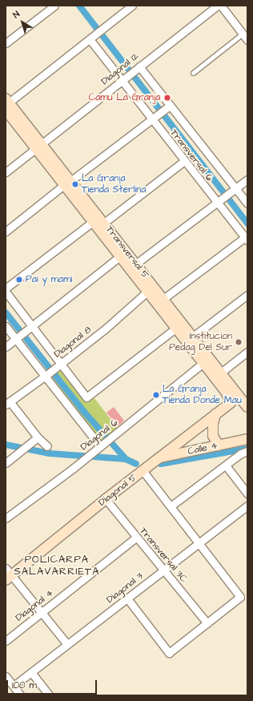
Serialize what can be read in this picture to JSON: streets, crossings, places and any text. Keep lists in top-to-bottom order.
{
  "streets": {
    "street": [
      "Diagonal 12",
      "Transversal 6",
      "Transversal 5",
      "Diagonal 8",
      "Diagonal 6",
      "Calle 4",
      "Diagonal 5",
      "Transversal 3C",
      "Diagonal 3",
      "Diagonal 4"
    ]
  },
  "crossings": [
    ["Diagonal 12", "Transversal 6"],
    ["Diagonal 12", "Transversal 5"],
    ["Transversal 5", "Diagonal 8"],
    ["Transversal 5", "Diagonal 6"],
    ["Transversal 5", "Diagonal 5"],
    ["Calle 4", "Diagonal 5"],
    ["Diagonal 5", "Transversal 3C"],
    ["Transversal 3C", "Diagonal 3"],
    ["Transversal 3C", "Diagonal 4"]
  ],
  "districts": ["POLICARPA SALAVARRIETA"],
  "places": [
    "Camu La Granja",
    "La Granja Tienda Sterlina",
    "Pai y mami",
    "Institucion Pedag Del Sur",
    "La Granja Tienda Donde Mau"
  ],
  "scale_bar": "100 m",
  "north": "top left"
}
